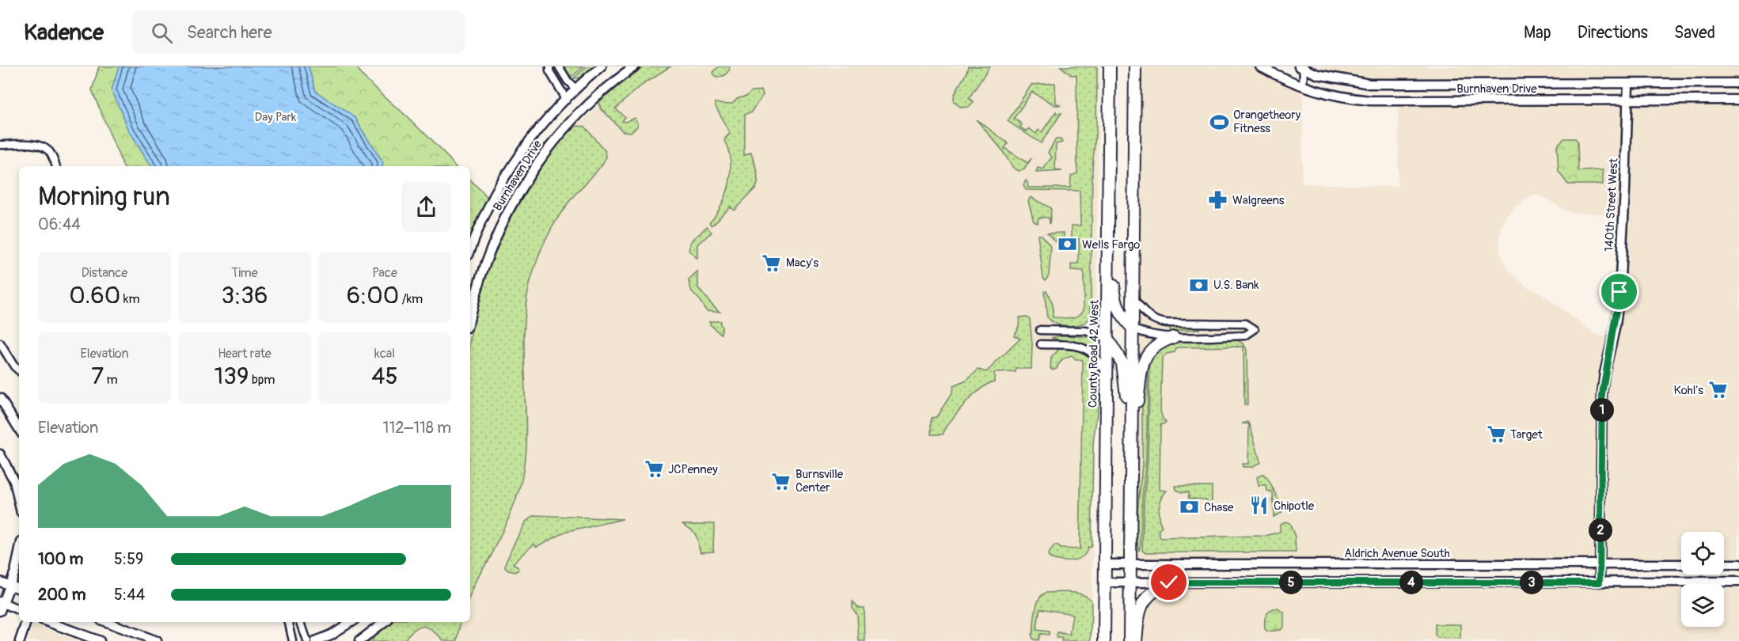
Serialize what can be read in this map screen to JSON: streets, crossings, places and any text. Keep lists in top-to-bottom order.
{
  "streets": {
    "highway": ["County Road 42 West"],
    "street": ["Burnhaven Drive", "140th Street West", "Aldrich Avenue South"]
  },
  "crossings": [
    ["Burnhaven Drive", "140th Street West"],
    ["140th Street West", "Aldrich Avenue South"],
    ["County Road 42 West", "Aldrich Avenue South"]
  ],
  "parks": ["Day Park"],
  "places": {
    "sports": ["Orangetheory Fitness"],
    "pharmacy": ["Walgreens"],
    "bank": ["Wells Fargo", "U.S. Bank", "Chase"],
    "supermarket": [
      "Macy's",
      "Kohl's",
      "Target",
      "JCPenney",
      "Burnsville Center"
    ],
    "restaurant": ["Chipotle"]
  },
  "page": {
    "header": "Kadence",
    "search": "Search here",
    "nav": ["Map", "Directions", "Saved"],
    "heading": ["Morning run", "06:44"],
    "stats": [
      ["Distance", "0.60 km"],
      ["Time", "3:36"],
      ["Pace", "6:00 /km"],
      ["Elevation", "7 m"],
      ["Heart rate", "139 bpm"],
      ["kcal", "45"]
    ],
    "pins": [
      "1",
      "2",
      "3",
      "4",
      "5"
    ],
    "chart": ["Elevation", "112–118 m"],
    "list": [
      {
        "name": "100 m",
        "note": "5:59"
      },
      {
        "name": "200 m",
        "note": "5:44"
      }
    ]
  }
}
